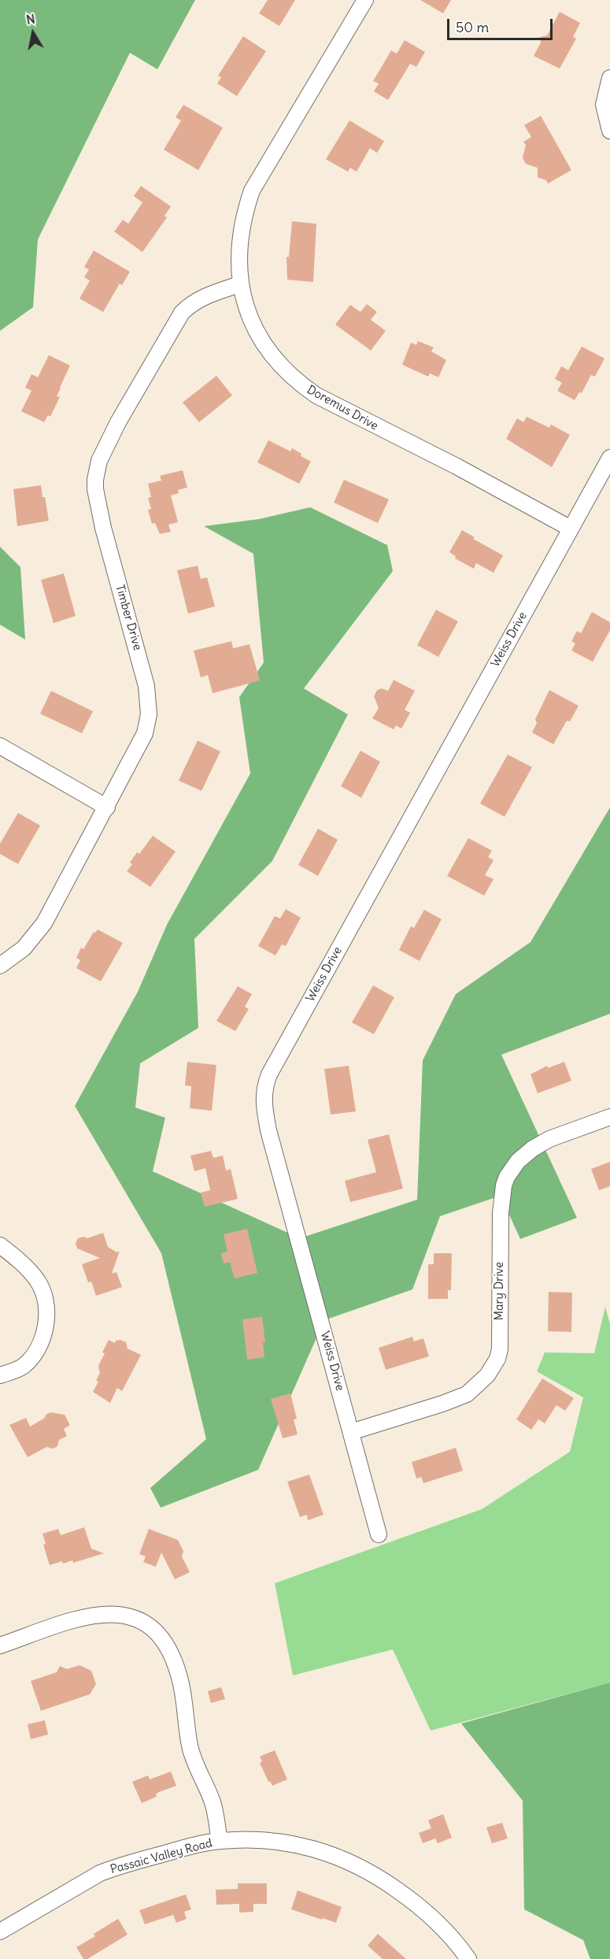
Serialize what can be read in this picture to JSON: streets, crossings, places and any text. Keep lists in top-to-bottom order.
{
  "streets": {
    "street": [
      "Doremus Drive",
      "Timber Drive",
      "Weiss Drive",
      "Mary Drive",
      "Passaic Valley Road"
    ]
  },
  "crossings": [
    ["Doremus Drive", "Timber Drive"],
    ["Doremus Drive", "Weiss Drive"],
    ["Weiss Drive", "Mary Drive"]
  ],
  "scale_bar": "50 m",
  "north": "top"
}
